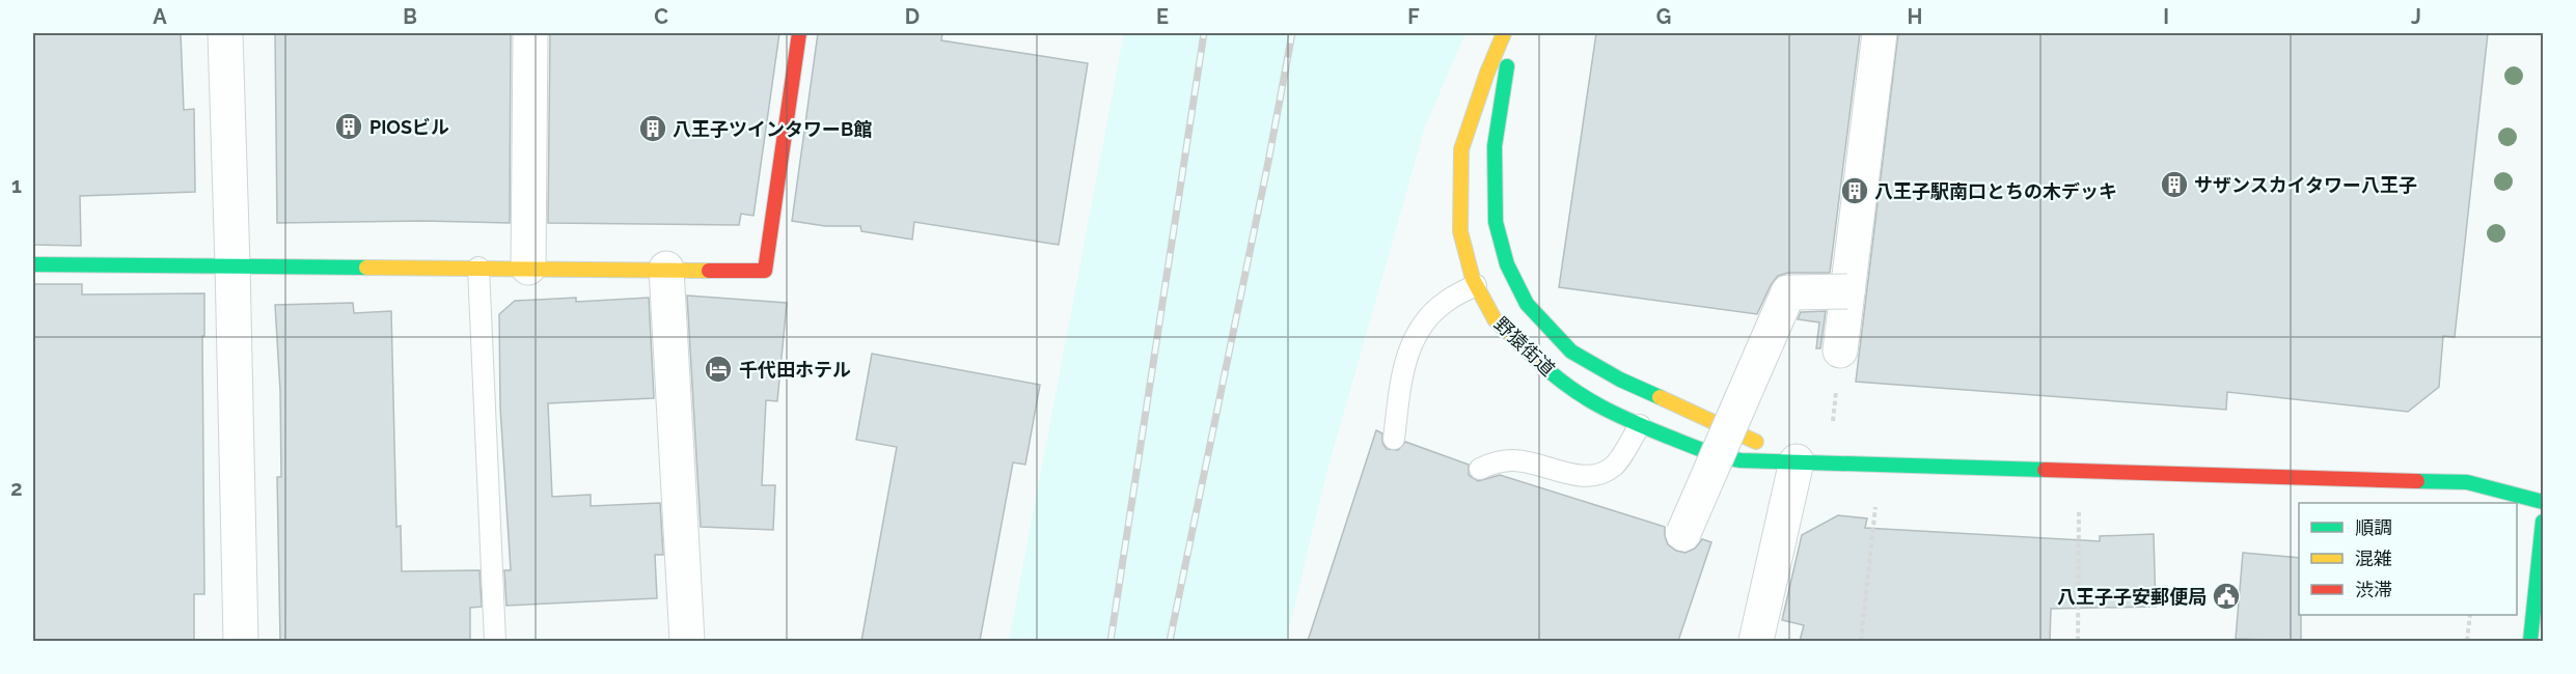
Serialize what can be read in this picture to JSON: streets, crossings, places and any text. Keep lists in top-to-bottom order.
{
  "streets": {
    "street": ["野猿街道"]
  },
  "places": {
    "building": [
      "PIOSビル",
      "八王子ツインタワーB館",
      "サザンスカイタワー八王子",
      "八王子駅南口とちの木デッキ"
    ],
    "hotel": ["千代田ホテル"],
    "public building": ["八王子子安郵便局"]
  },
  "legend": ["順調", "混雑", "渋滞"],
  "grid": {
    "columns": [
      "A",
      "B",
      "C",
      "D",
      "E",
      "F",
      "G",
      "H",
      "I",
      "J"
    ],
    "rows": ["1", "2"]
  }
}
